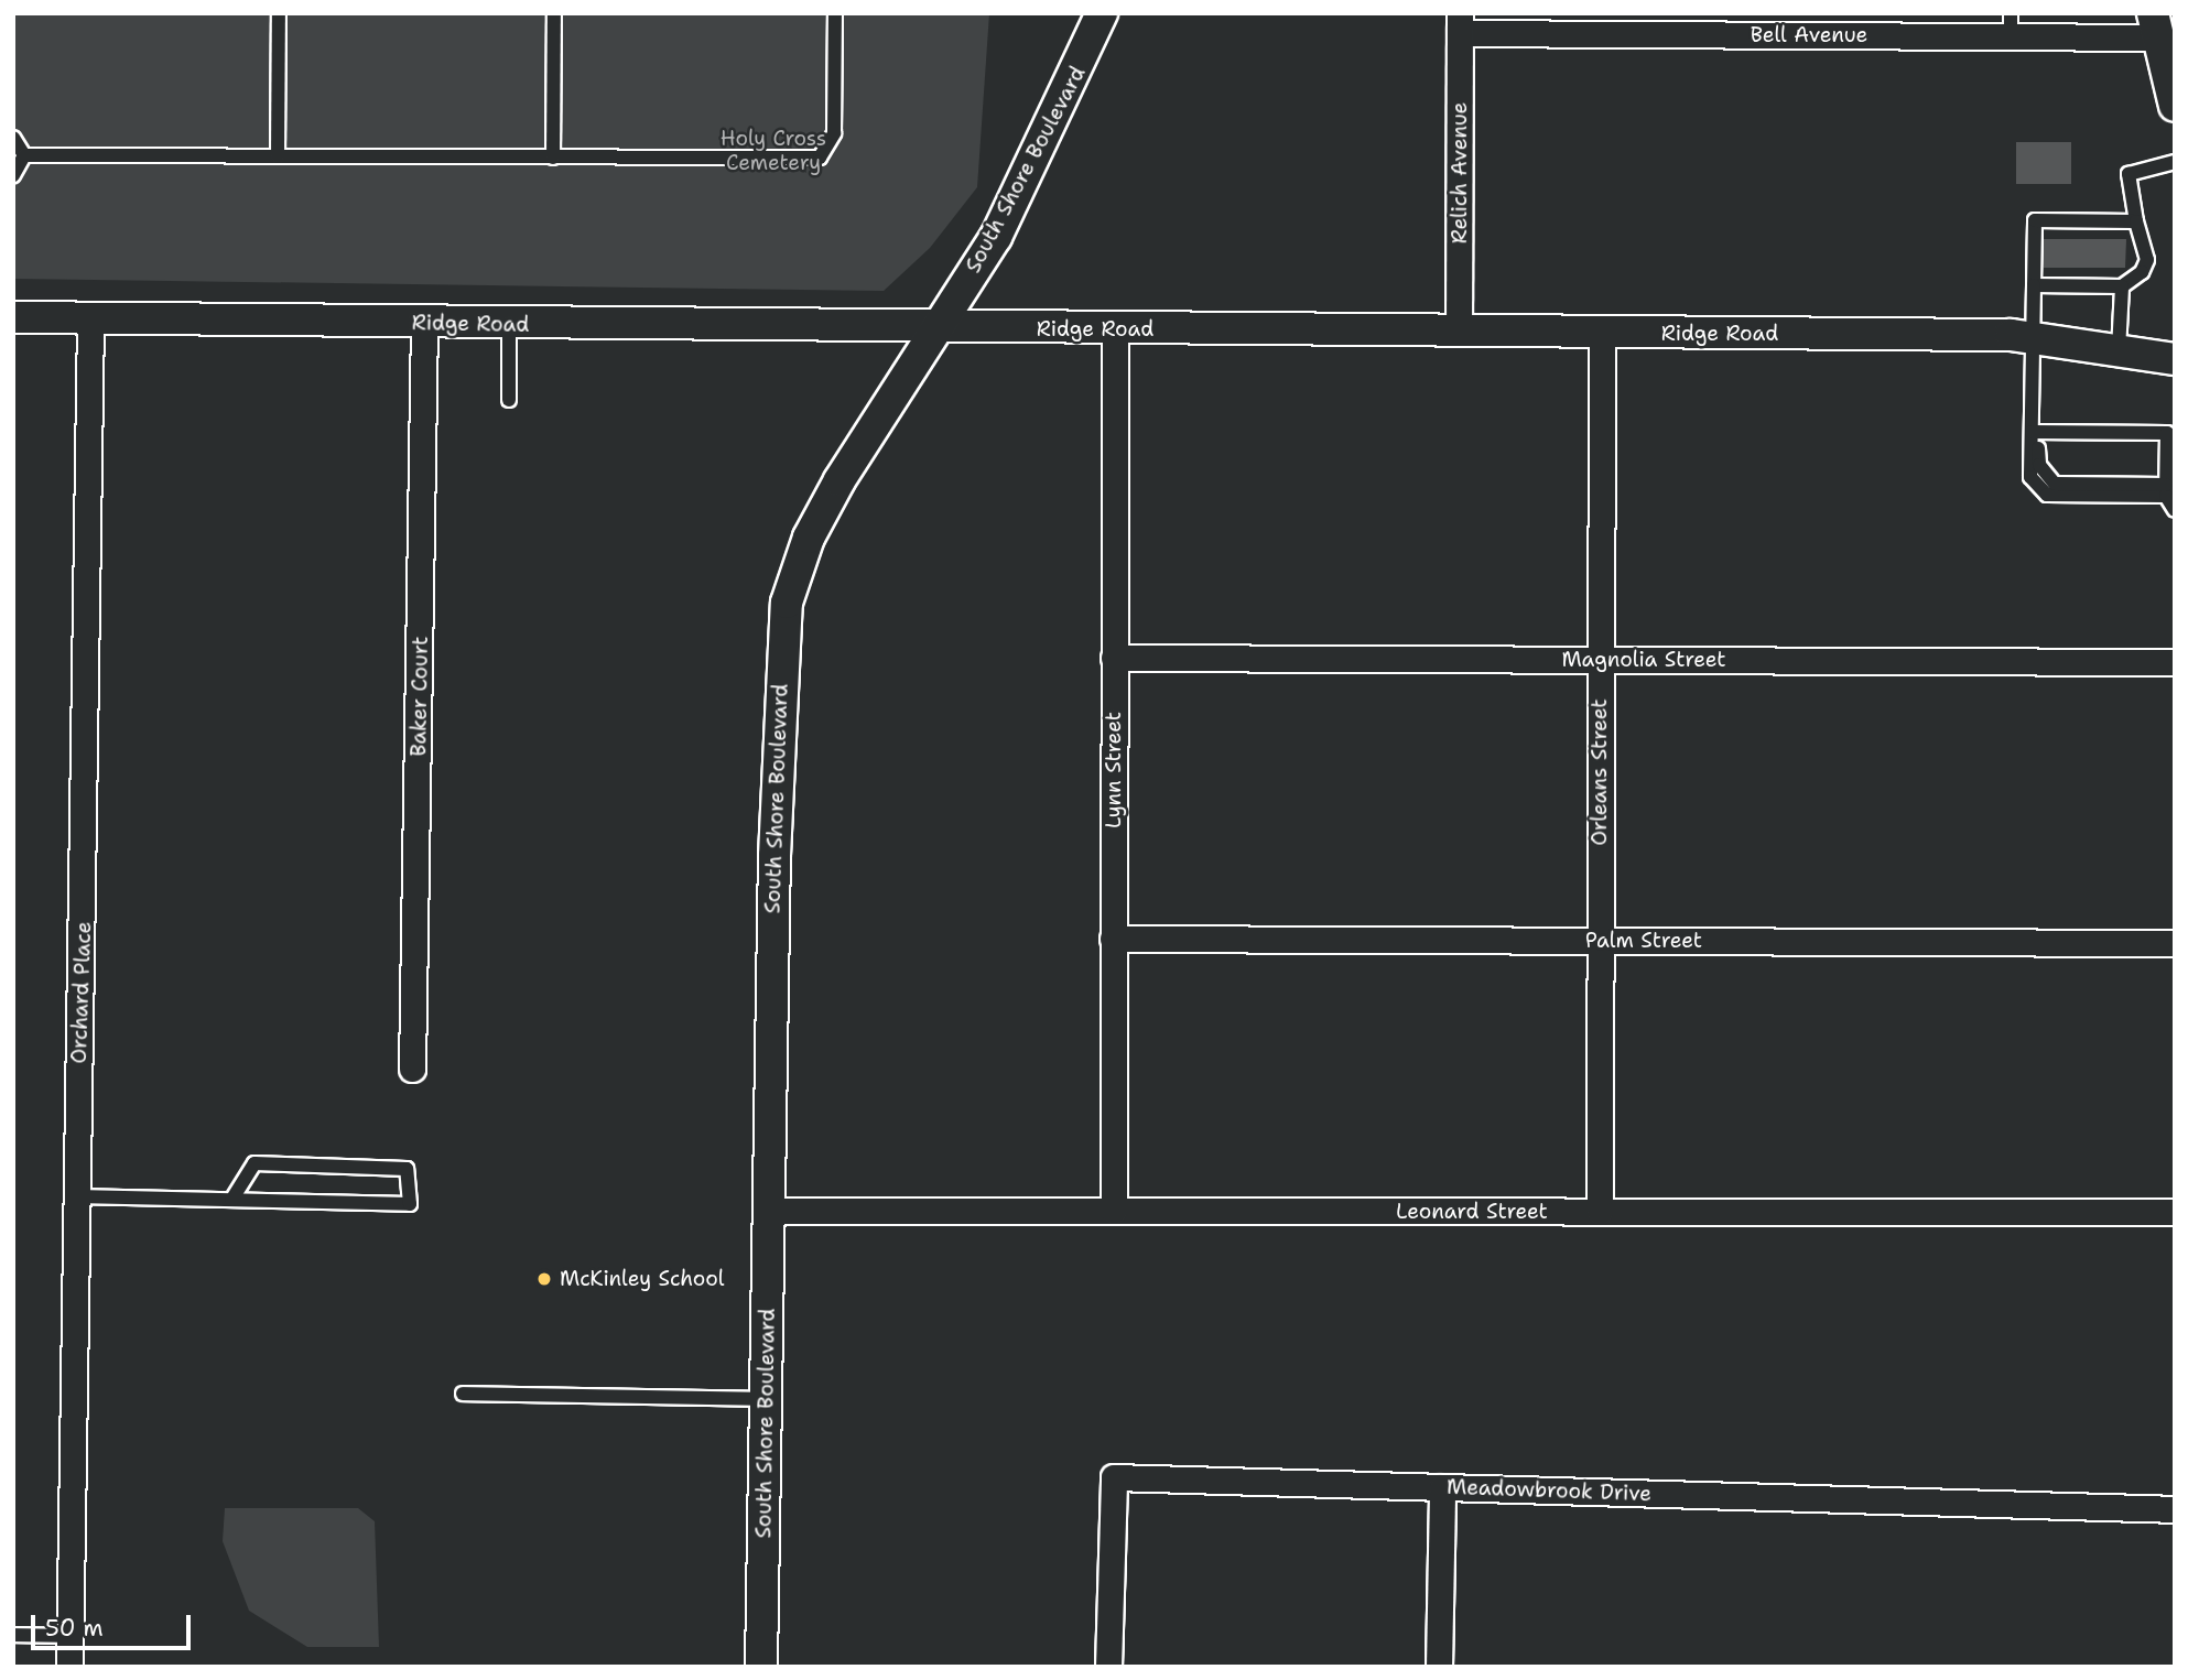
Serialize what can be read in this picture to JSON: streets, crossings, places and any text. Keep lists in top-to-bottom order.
{
  "streets": {
    "street": [
      "Bell Avenue",
      "South Shore Boulevard",
      "Relich Avenue",
      "Ridge Road",
      "Magnolia Street",
      "Baker Court",
      "Lynn Street",
      "Orleans Street",
      "Palm Street",
      "Orchard Place",
      "Leonard Street",
      "Meadowbrook Drive"
    ]
  },
  "crossings": [
    ["Bell Avenue", "Relich Avenue"],
    ["South Shore Boulevard", "Ridge Road"],
    ["South Shore Boulevard", "Leonard Street"],
    ["Relich Avenue", "Ridge Road"],
    ["Ridge Road", "Baker Court"],
    ["Ridge Road", "Lynn Street"],
    ["Ridge Road", "Orleans Street"],
    ["Ridge Road", "Orchard Place"],
    ["Magnolia Street", "Lynn Street"],
    ["Magnolia Street", "Orleans Street"],
    ["Lynn Street", "Palm Street"],
    ["Lynn Street", "Leonard Street"],
    ["Orleans Street", "Palm Street"],
    ["Orleans Street", "Leonard Street"]
  ],
  "parks": ["Holy Cross Cemetery"],
  "places": ["McKinley School"],
  "scale_bar": "50 m"
}
